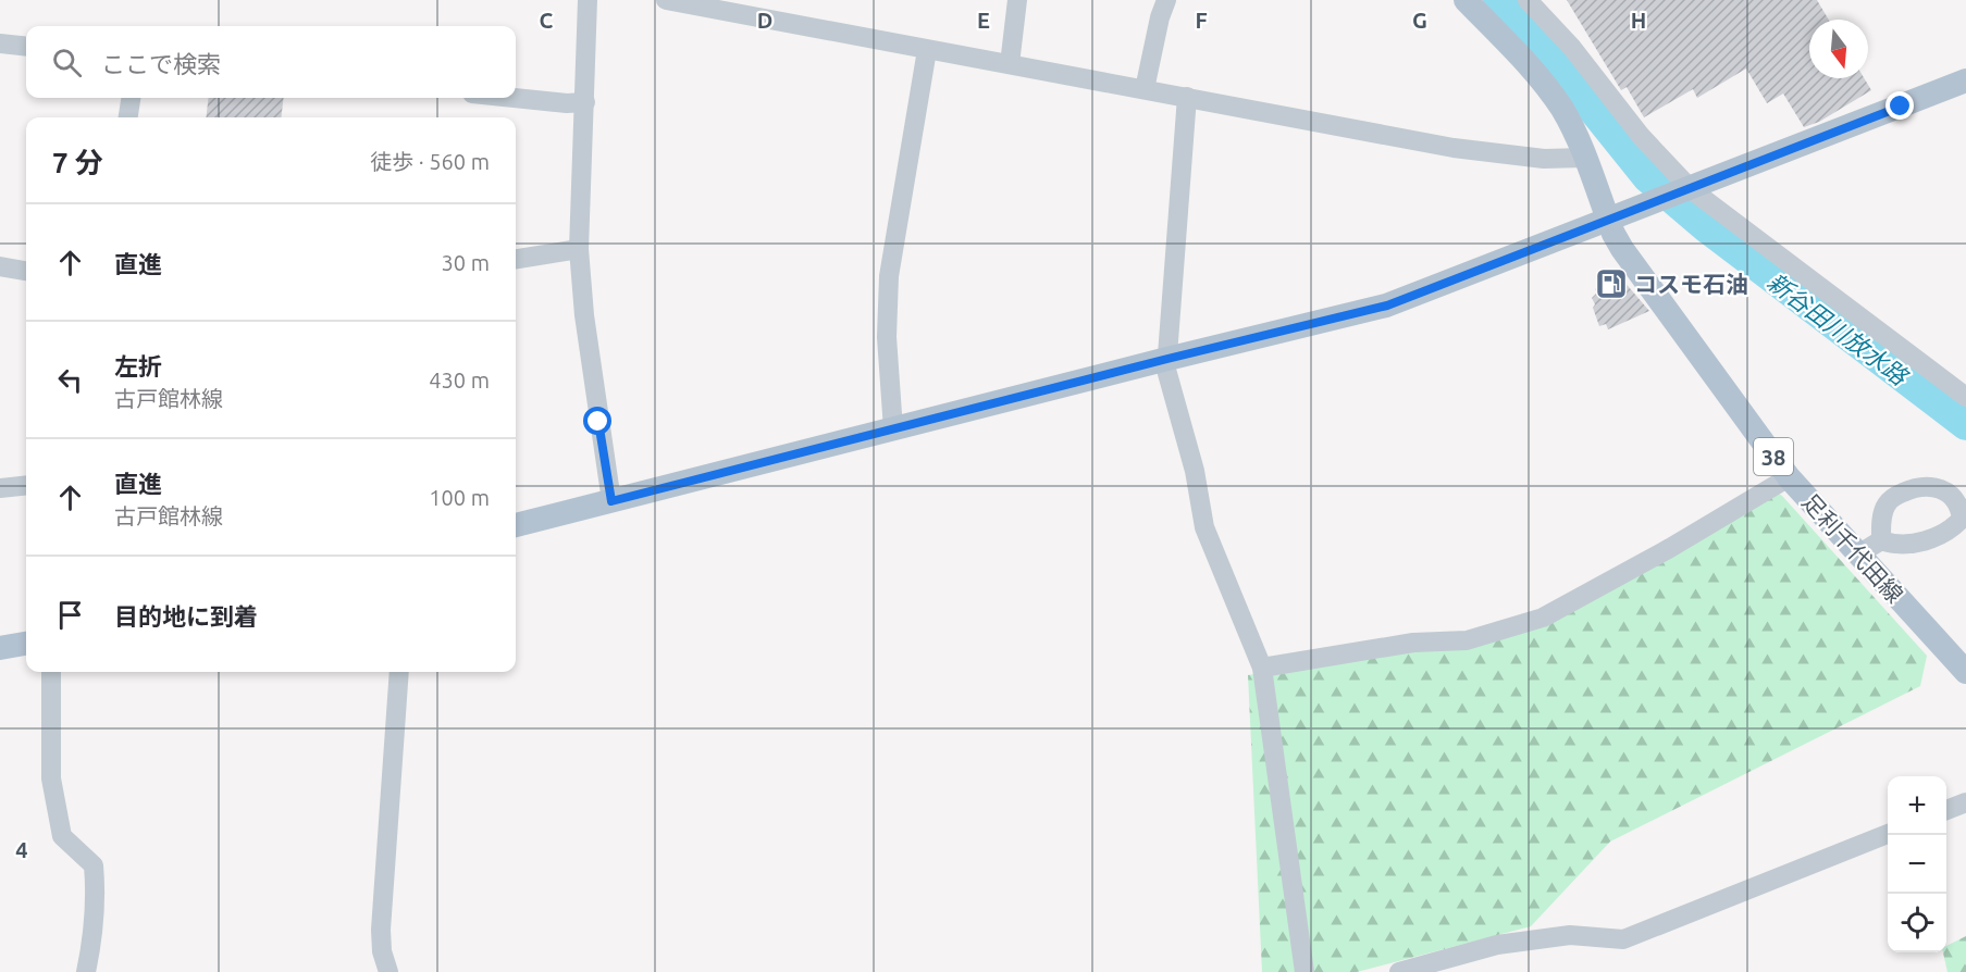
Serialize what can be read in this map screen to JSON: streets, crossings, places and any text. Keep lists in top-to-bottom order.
{
  "streets": {
    "main road": ["38", "足利千代田線"]
  },
  "water": ["新谷田川放水路"],
  "places": {
    "fuel station": ["コスモ石油"]
  },
  "north": "bottom",
  "page": {
    "search": "ここで検索",
    "heading": ["7 分", "徒歩 · 560 m"],
    "list": [
      ["直進", "30 m"],
      ["左折", "古戸館林線", "430 m"],
      ["直進", "古戸館林線", "100 m"],
      "目的地に到着"
    ],
    "map_buttons": ["+", "−"]
  },
  "grid": {
    "columns": [
      "C",
      "D",
      "E",
      "F",
      "G",
      "H"
    ],
    "rows": ["4"]
  }
}
